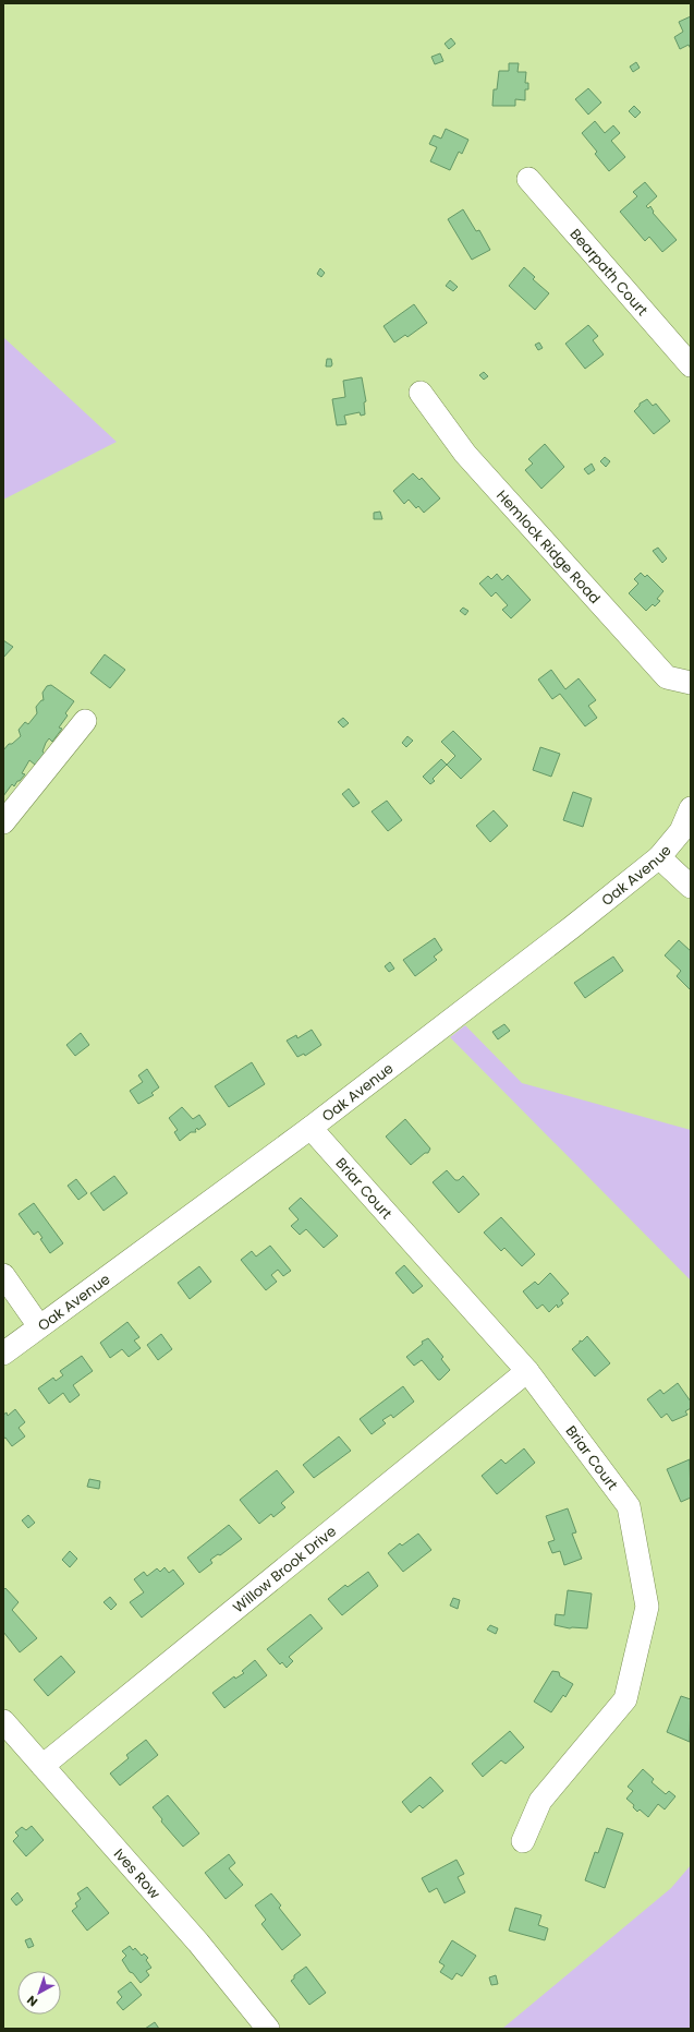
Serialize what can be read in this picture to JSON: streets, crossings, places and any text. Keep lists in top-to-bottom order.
{
  "streets": {
    "street": [
      "Bearpath Court",
      "Hemlock Ridge Road",
      "Oak Avenue",
      "Briar Court",
      "Willow Brook Drive",
      "Ives Row"
    ]
  },
  "crossings": [
    ["Oak Avenue", "Briar Court"],
    ["Briar Court", "Willow Brook Drive"],
    ["Willow Brook Drive", "Ives Row"]
  ],
  "north": "bottom left"
}
